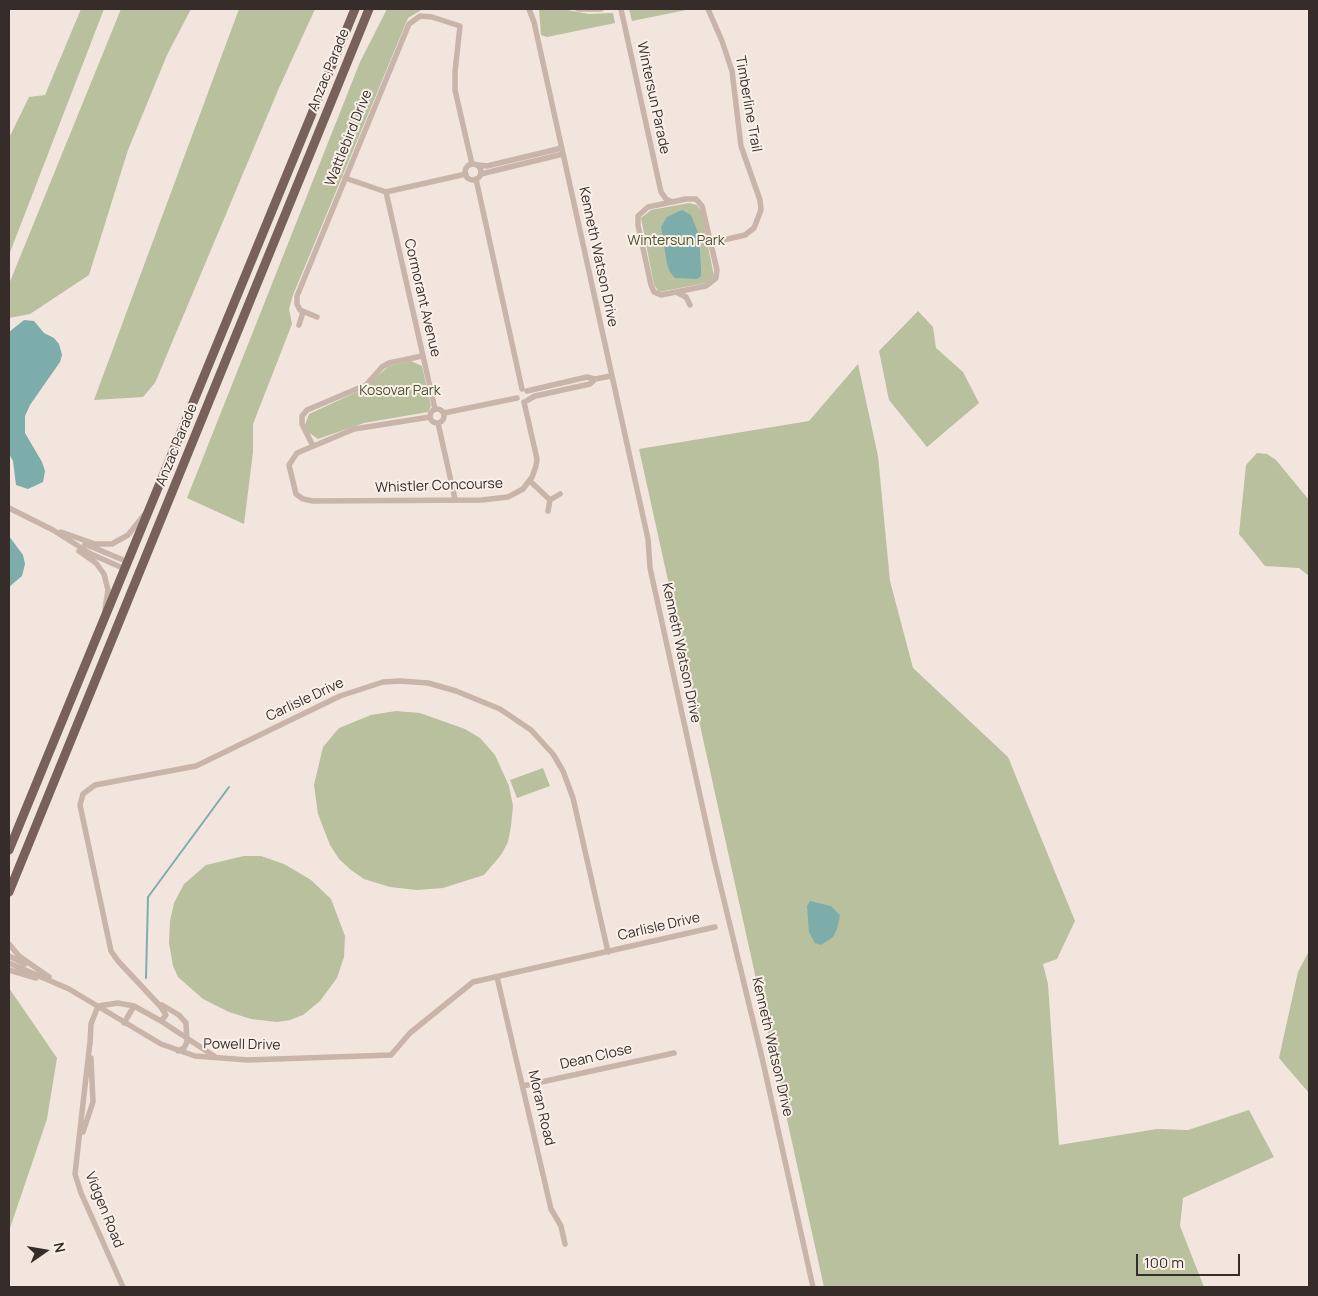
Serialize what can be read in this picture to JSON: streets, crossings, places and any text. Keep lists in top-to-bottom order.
{
  "streets": {
    "main road": ["Anzac Parade"],
    "street": [
      "Wintersun Parade",
      "Timberline Trail",
      "Wattlebird Drive",
      "Kenneth Watson Drive",
      "Cormorant Avenue",
      "Whistler Concourse",
      "Carlisle Drive",
      "Powell Drive",
      "Dean Close",
      "Moran Road",
      "Vidgen Road"
    ]
  },
  "crossings": [
    ["Carlisle Drive", "Powell Drive"],
    ["Carlisle Drive", "Moran Road"],
    ["Powell Drive", "Vidgen Road"],
    ["Dean Close", "Moran Road"]
  ],
  "parks": ["Wintersun Park", "Kosovar Park"],
  "scale_bar": "100 m",
  "north": "right"
}
